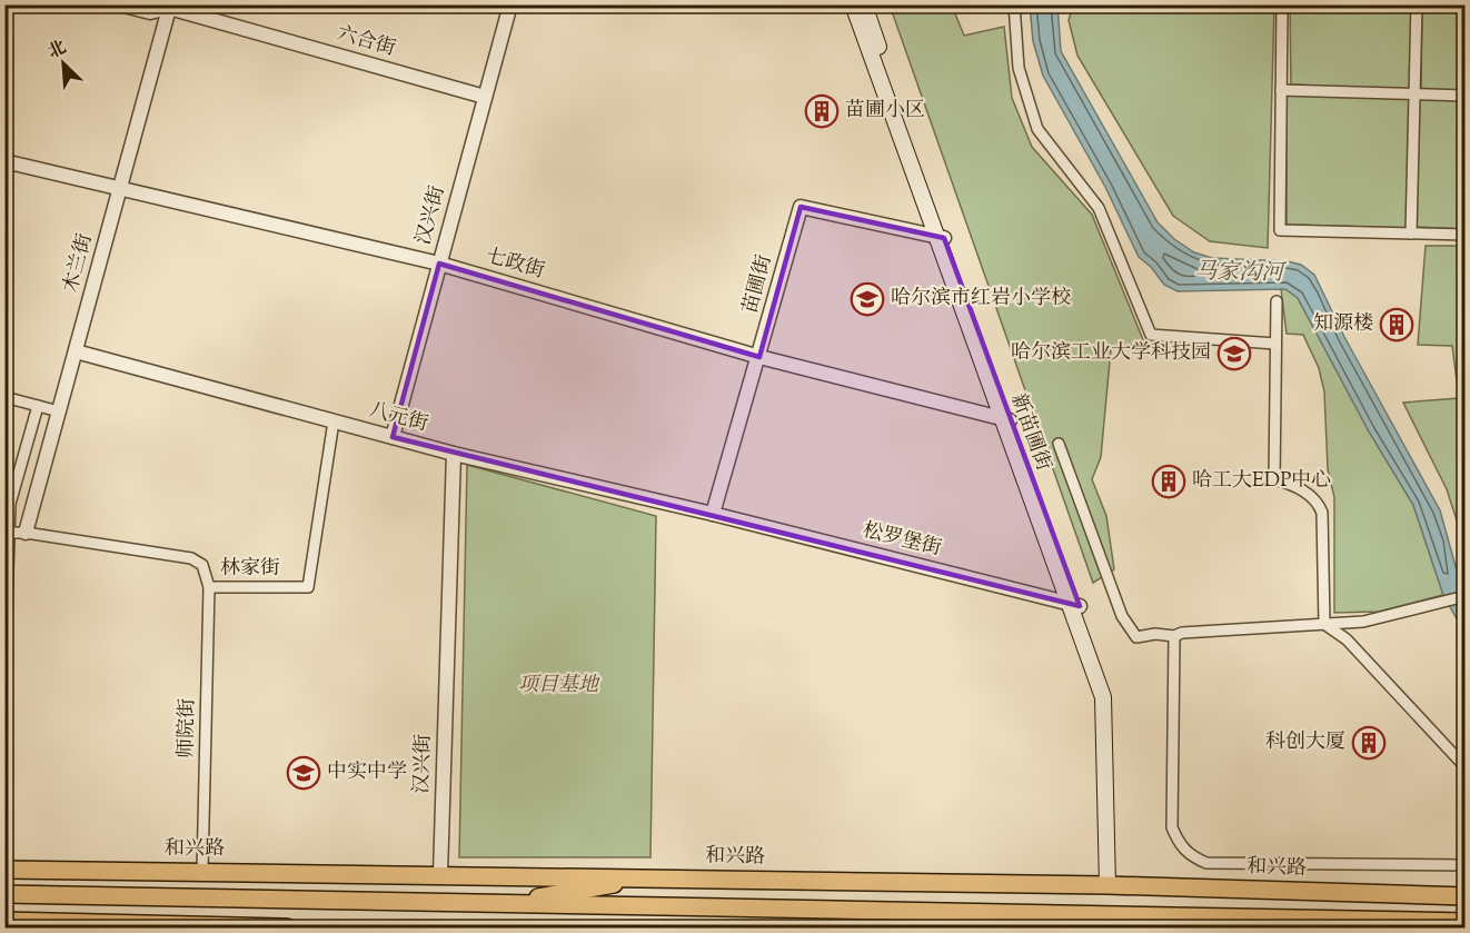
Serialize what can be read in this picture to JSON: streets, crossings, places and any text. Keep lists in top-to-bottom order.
{
  "streets": {
    "highway": ["和兴路"],
    "main road": ["新苗圃街"],
    "street": [
      "六合街",
      "汉兴街",
      "木兰街",
      "七政街",
      "苗圃街",
      "八元街",
      "松罗堡街",
      "林家街",
      "师院街"
    ]
  },
  "crossings": [
    ["六合街", "汉兴街"],
    ["六合街", "木兰街"],
    ["汉兴街", "七政街"],
    ["汉兴街", "八元街"],
    ["汉兴街", "和兴路"],
    ["木兰街", "七政街"],
    ["木兰街", "八元街"],
    ["木兰街", "林家街"],
    ["七政街", "苗圃街"],
    ["七政街", "新苗圃街"],
    ["苗圃街", "八元街"],
    ["苗圃街", "新苗圃街"],
    ["苗圃街", "松罗堡街"],
    ["八元街", "松罗堡街"],
    ["八元街", "林家街"],
    ["新苗圃街", "松罗堡街"],
    ["新苗圃街", "和兴路"],
    ["林家街", "师院街"],
    ["师院街", "和兴路"]
  ],
  "water": ["马家沟河"],
  "parks": ["项目基地"],
  "places": {
    "building": [
      "苗圃小区",
      "知源楼",
      "哈工大EDP中心",
      "科创大厦"
    ],
    "school or university": ["哈尔滨市红岩小学校", "哈尔滨工业大学科技园", "中实中学"]
  },
  "north": "top left"
}
